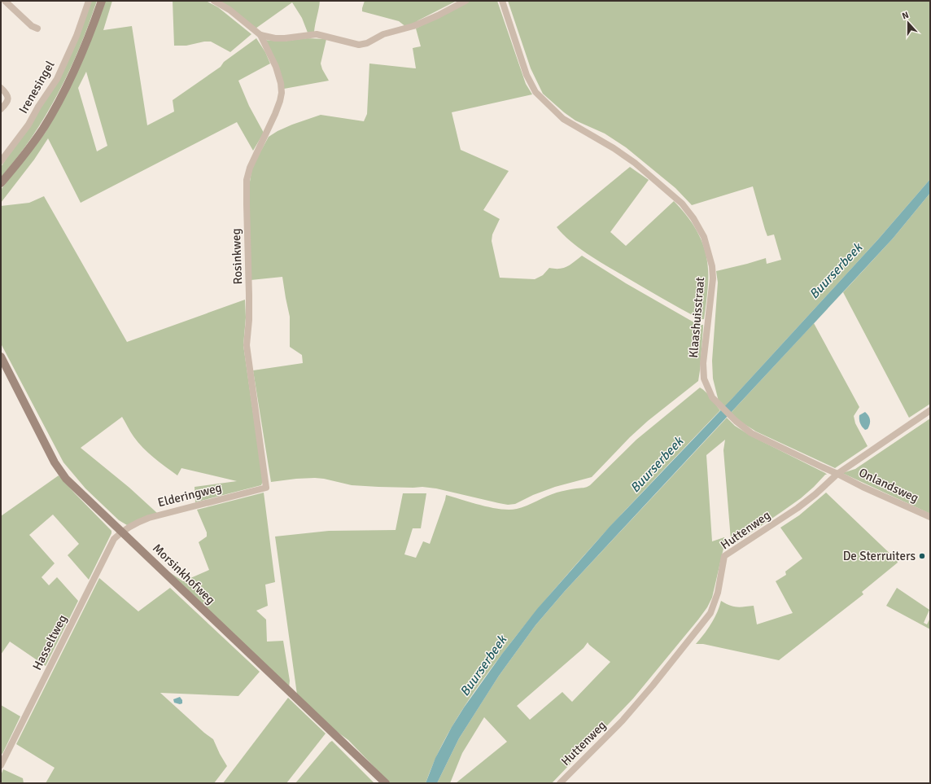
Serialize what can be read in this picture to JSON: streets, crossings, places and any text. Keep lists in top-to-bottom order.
{
  "streets": {
    "street": [
      "Irenesingel",
      "Rosinkweg",
      "Klaashuisstraat",
      "Onlandsweg",
      "Elderingweg",
      "Huttenweg",
      "Morsinkhofweg",
      "Hasseltweg"
    ]
  },
  "crossings": [
    ["Rosinkweg", "Elderingweg"],
    ["Klaashuisstraat", "Onlandsweg"],
    ["Klaashuisstraat", "Huttenweg"],
    ["Onlandsweg", "Huttenweg"],
    ["Elderingweg", "Morsinkhofweg"],
    ["Elderingweg", "Hasseltweg"],
    ["Morsinkhofweg", "Hasseltweg"]
  ],
  "water": ["Buurserbeek"],
  "places": ["De Sterruiters"],
  "north": "top"
}
